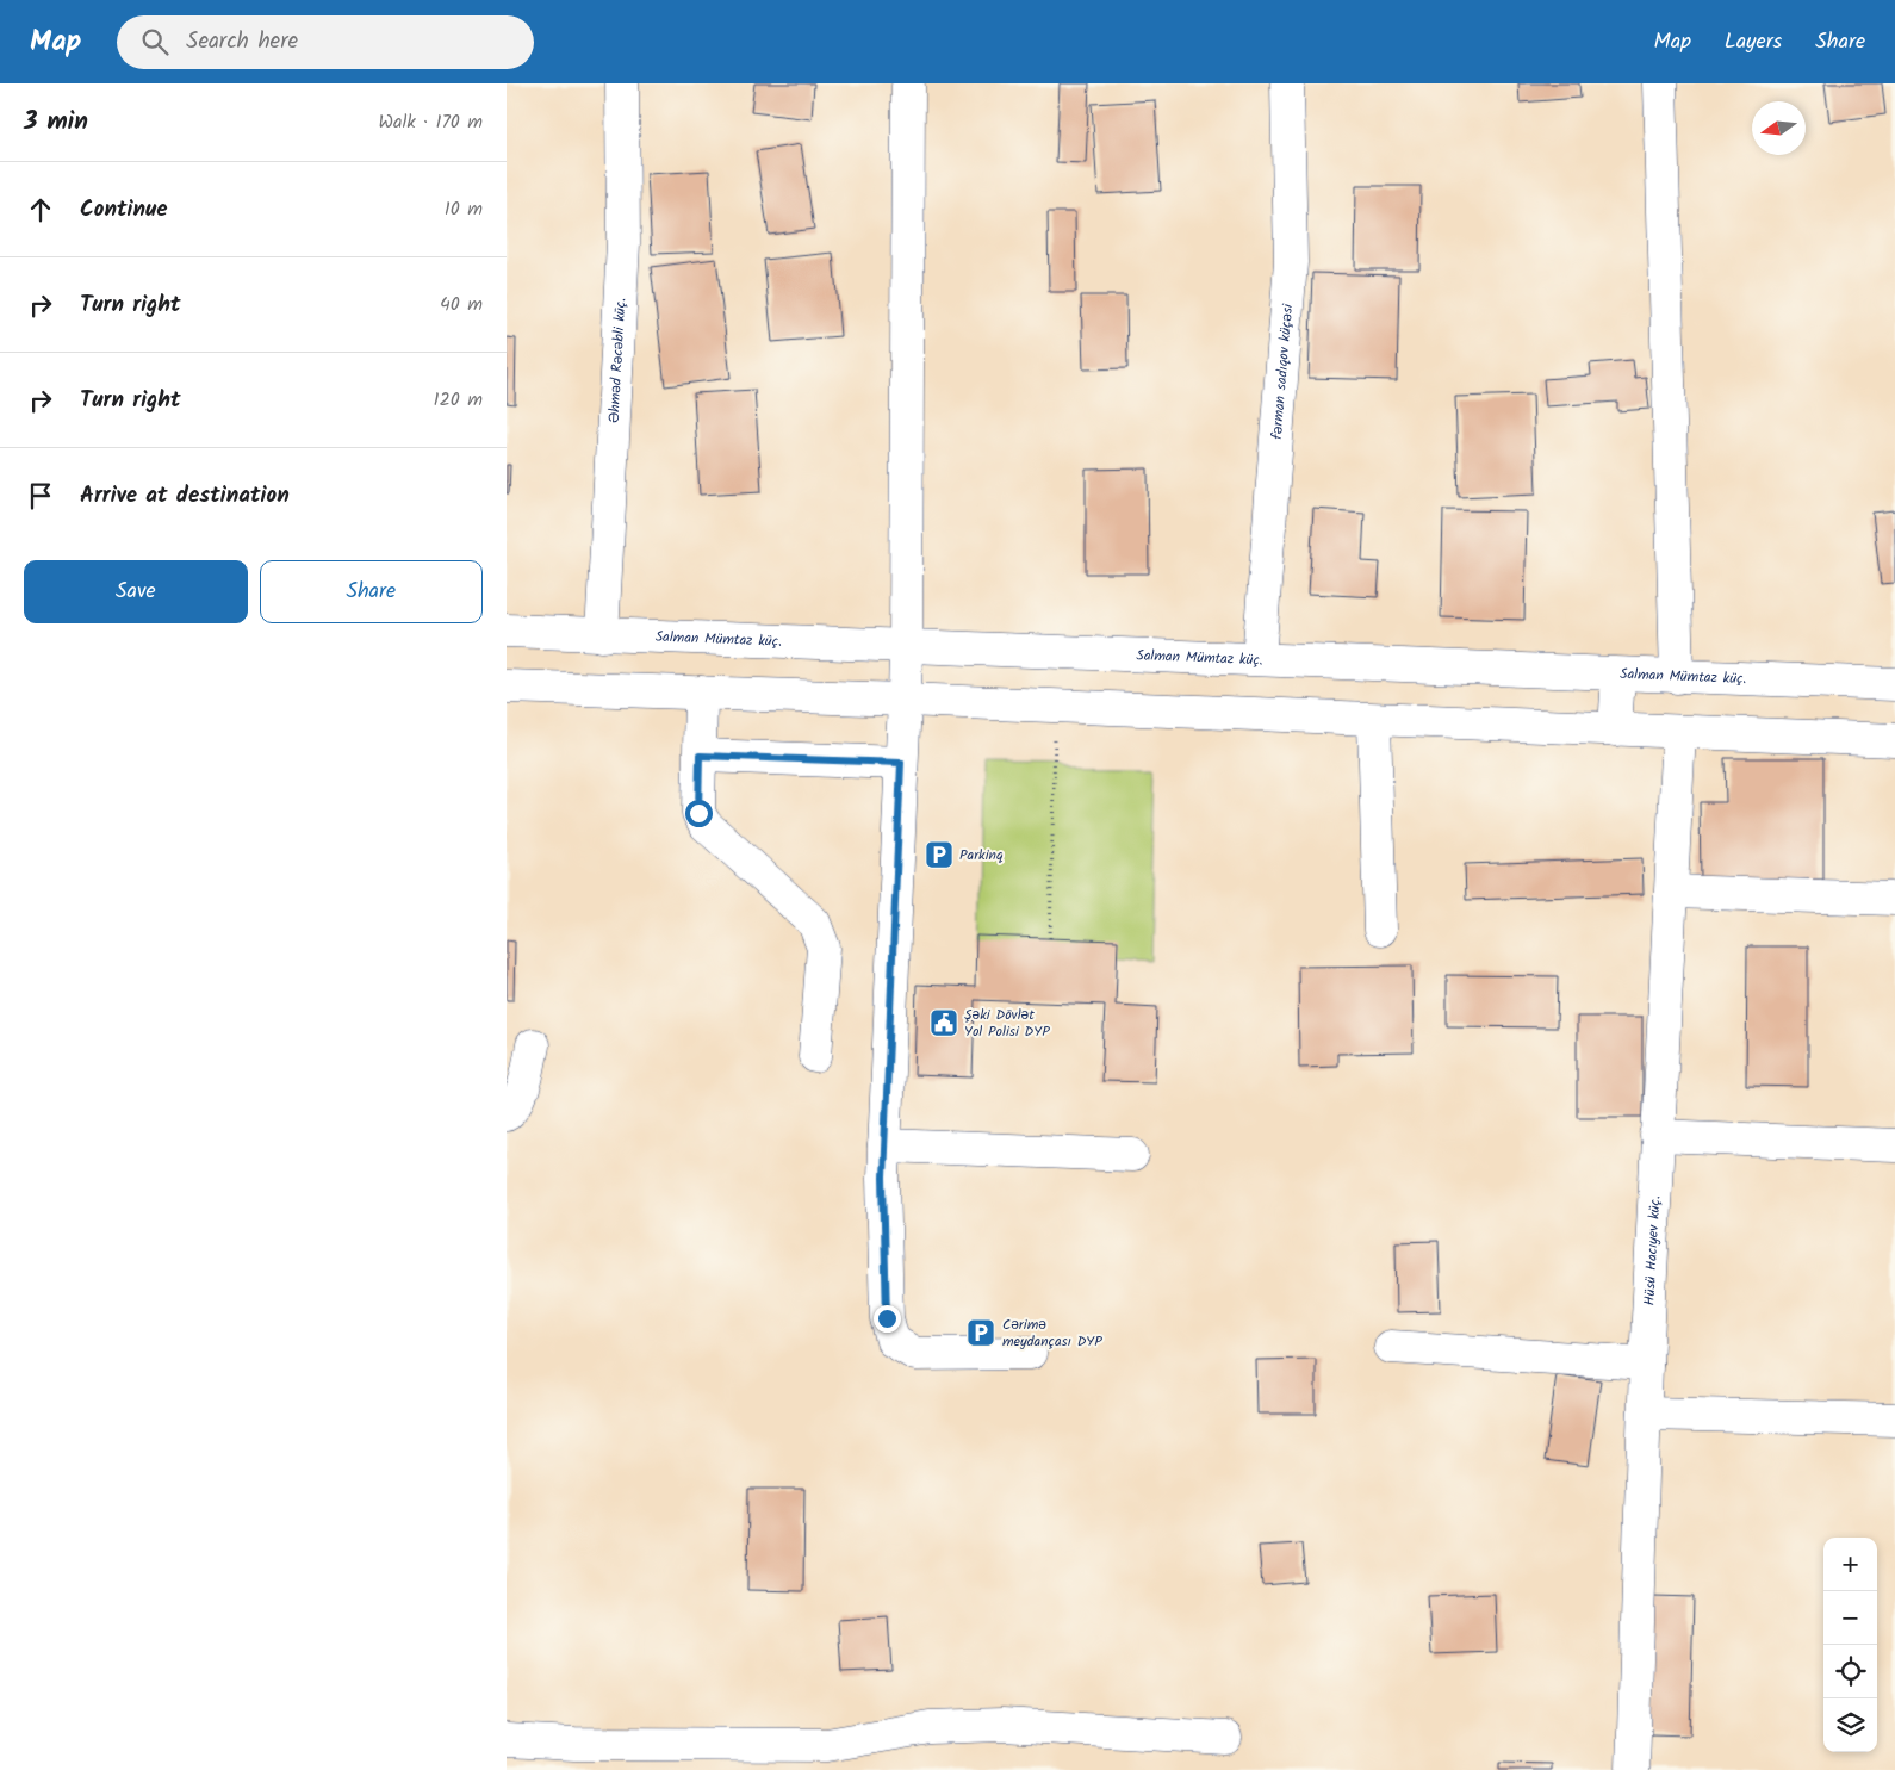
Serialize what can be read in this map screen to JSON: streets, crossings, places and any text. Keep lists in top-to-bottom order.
{
  "streets": {
    "main road": [
      "Əhməd Rəcəbli küç.",
      "fərman sadıqov küçəsi",
      "Salman Mümtaz küç.",
      "Hüsü Hacıyev küç."
    ]
  },
  "crossings": [
    ["Əhməd Rəcəbli küç.", "Salman Mümtaz küç."],
    ["fərman sadıqov küçəsi", "Salman Mümtaz küç."]
  ],
  "places": {
    "parking": ["Parkinq", "Cərimə meydançası DYP"],
    "public building": ["Şəki Dövlət Yol Polisi DYP"]
  },
  "north": "left",
  "page": {
    "header": "Map",
    "search": "Search here",
    "nav": ["Map", "Layers", "Share"],
    "heading": ["3 min", "Walk · 170 m"],
    "list": [
      ["Continue", "10 m"],
      ["Turn right", "40 m"],
      ["Turn right", "120 m"],
      "Arrive at destination"
    ],
    "buttons": ["Save", "Share"],
    "map_buttons": ["+", "−"]
  }
}
